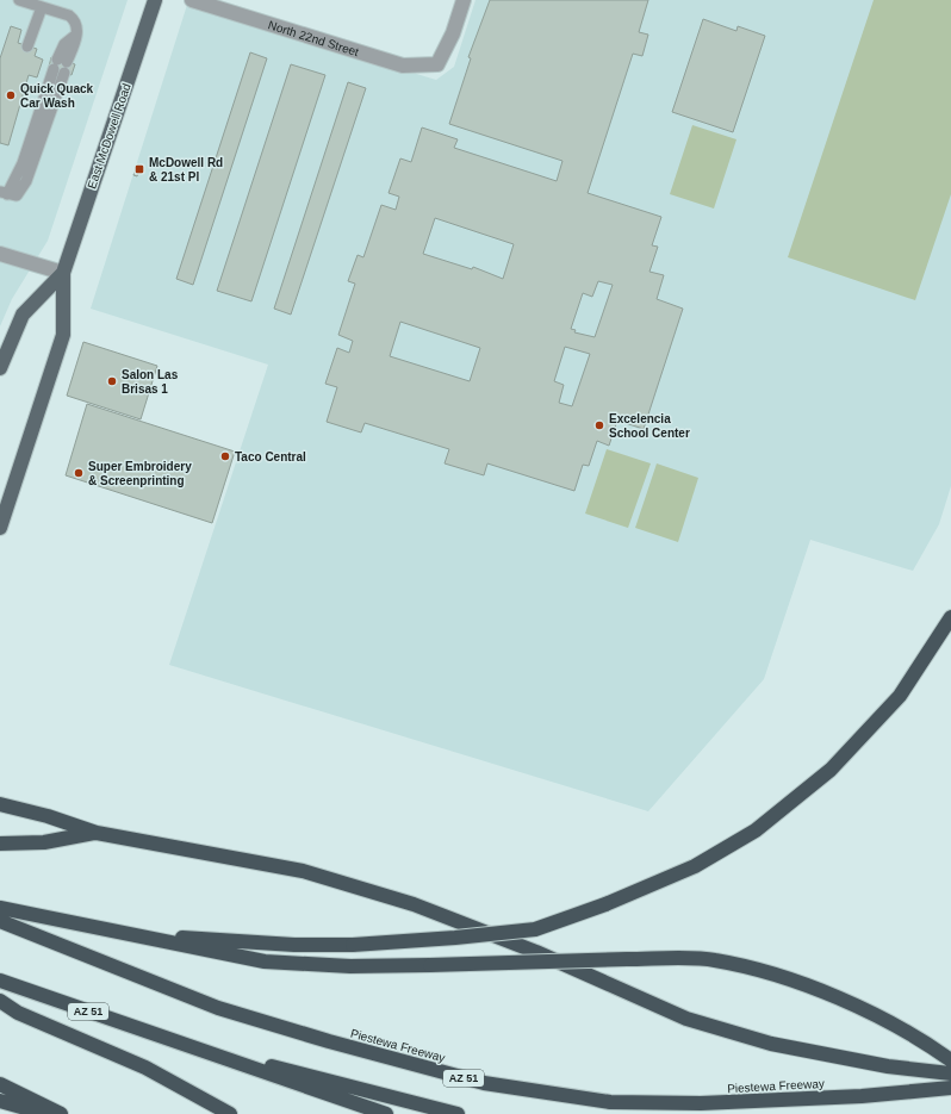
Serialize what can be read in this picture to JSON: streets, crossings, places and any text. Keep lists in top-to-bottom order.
{
  "streets": {
    "highway": ["AZ 51", "Piestewa Freeway"],
    "main road": ["East McDowell Road"],
    "street": ["North 22nd Street"]
  },
  "places": {
    "other": [
      "Quick Quack Car Wash",
      "Salon Las Brisas 1",
      "Excelencia School Center",
      "Taco Central",
      "Super Embroidery & Screenprinting"
    ],
    "transit": ["McDowell Rd & 21st Pl"]
  }
}
